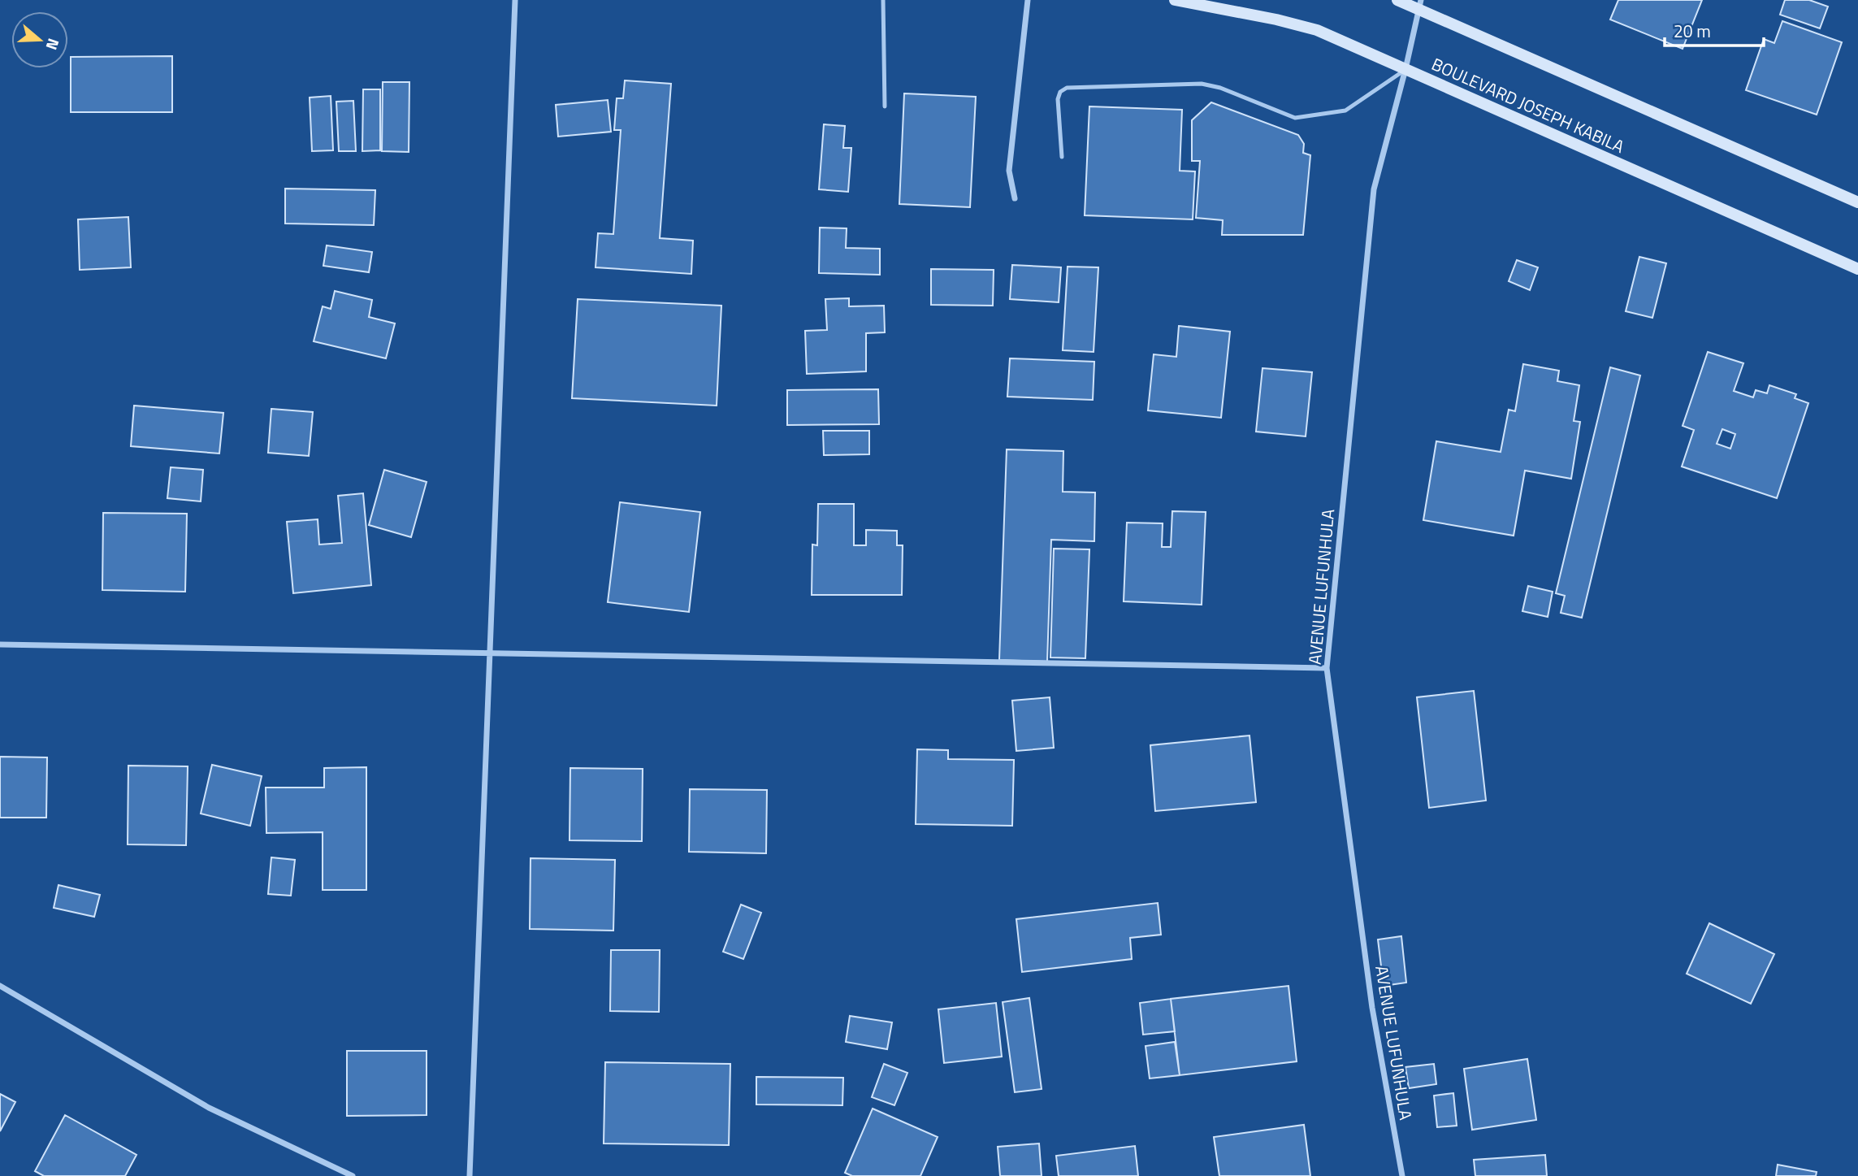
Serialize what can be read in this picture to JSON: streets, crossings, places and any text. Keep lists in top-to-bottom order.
{
  "streets": {
    "street": ["BOULEVARD JOSEPH KABILA", "AVENUE LUFUNHULA"]
  },
  "crossings": [
    ["BOULEVARD JOSEPH KABILA", "AVENUE LUFUNHULA"]
  ],
  "scale_bar": "20 m",
  "north": "right"
}
